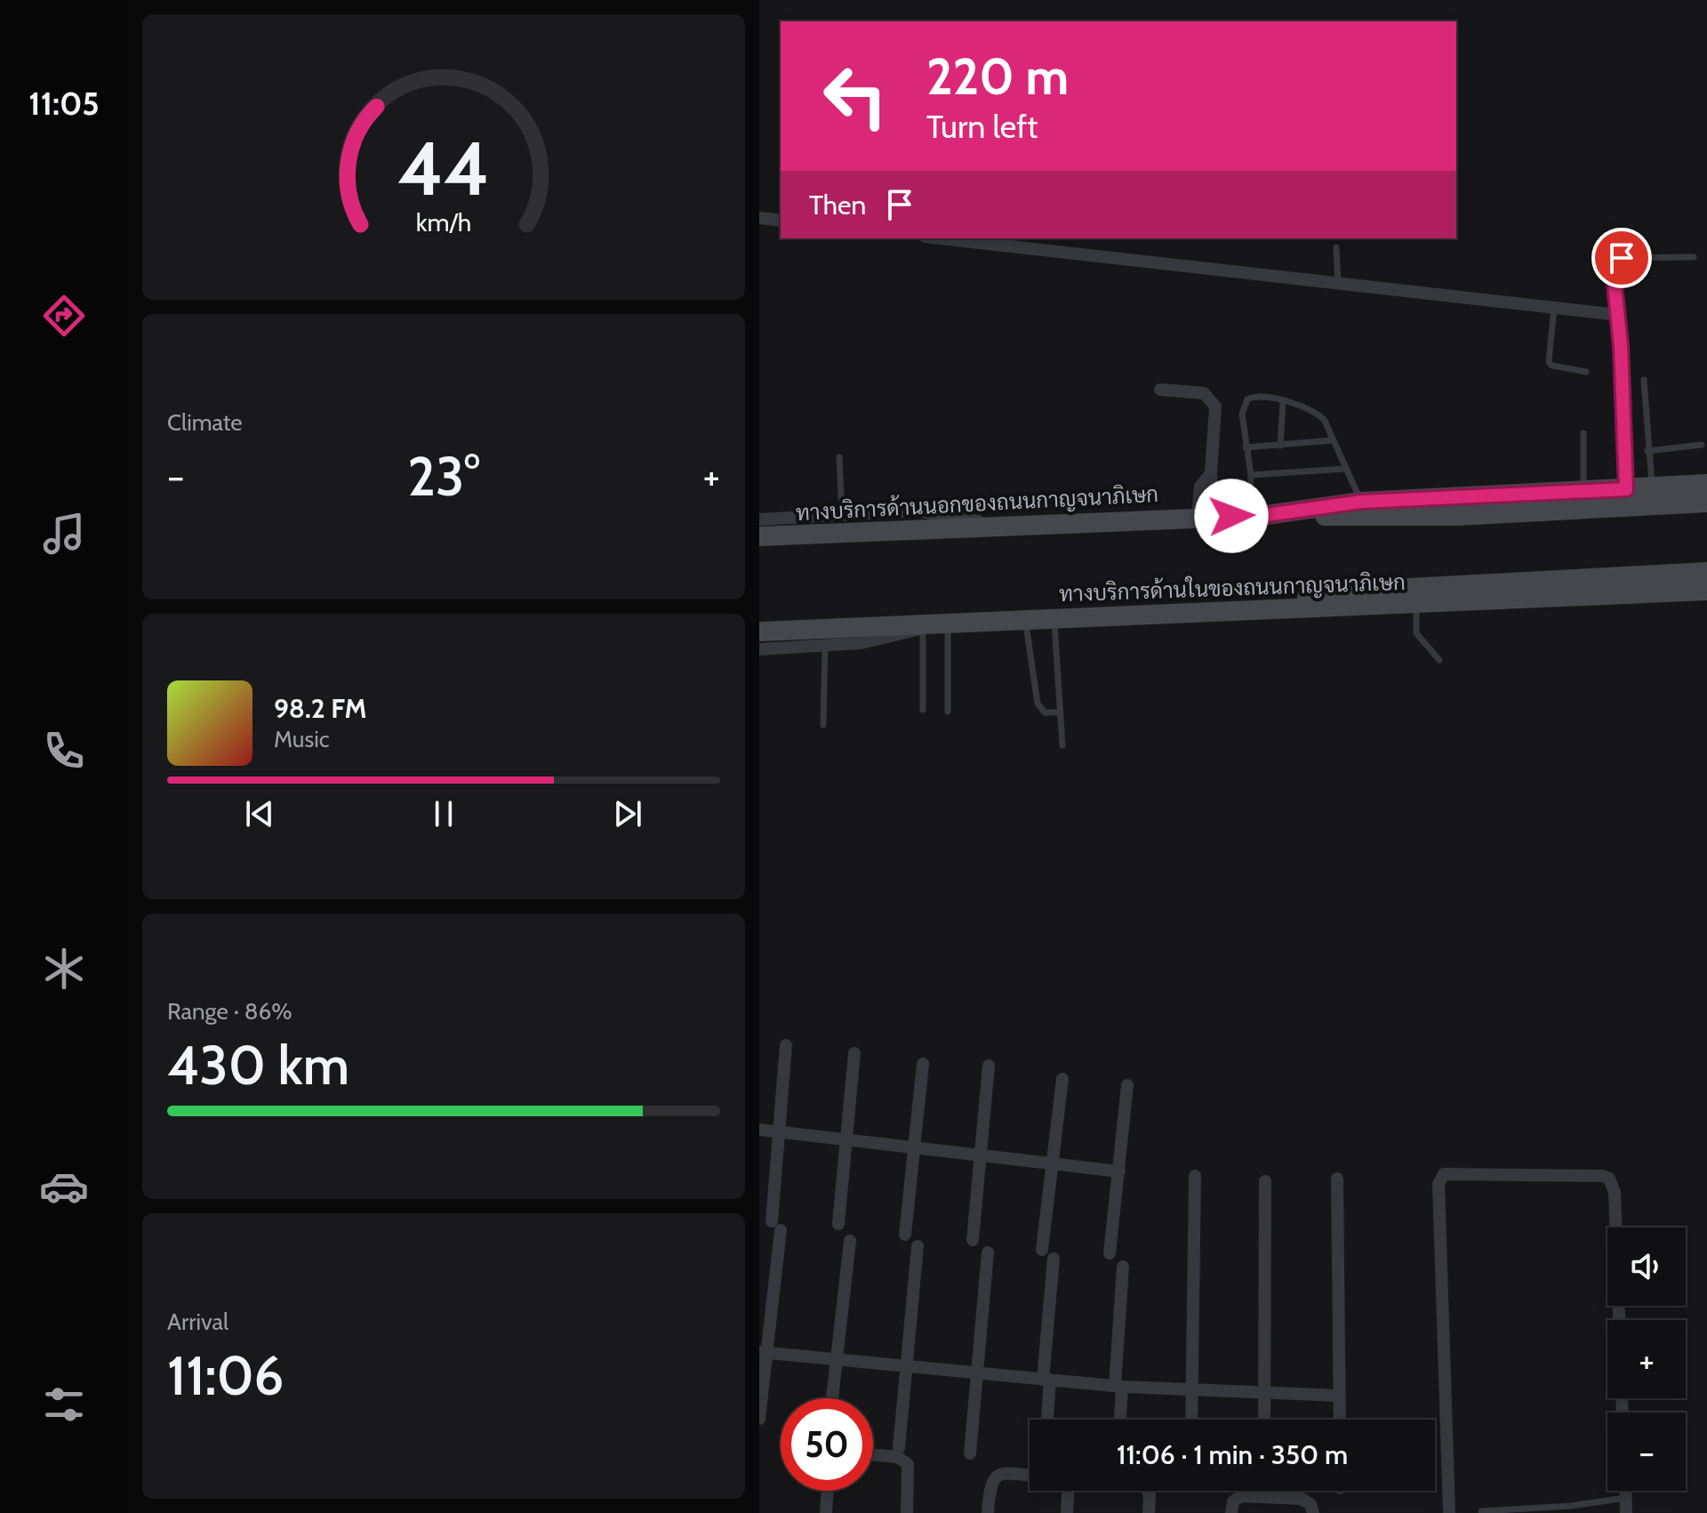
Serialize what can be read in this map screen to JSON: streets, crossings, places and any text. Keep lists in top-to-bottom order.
{
  "streets": {
    "main road": ["ทางบริการด้านนอกของถนนกาญจนาภิเษก", "ทางบริการด้านในของถนนกาญจนาภิเษก"]
  },
  "page": {
    "tabs": "11:05",
    "turn": ["220 m", "Turn left"],
    "then": "Then",
    "tile": [
      "Climate",
      ["Range · 86%", "430 km"],
      ["Arrival", "11:06"]
    ],
    "heat": ["−", "23°", "+"],
    "song": ["98.2 FM", "Music"],
    "map_buttons": ["+", "−"],
    "limit": "50",
    "trip": "11:06 · 1 min · 350 m",
    "gauge": ["44", "km/h"]
  }
}
